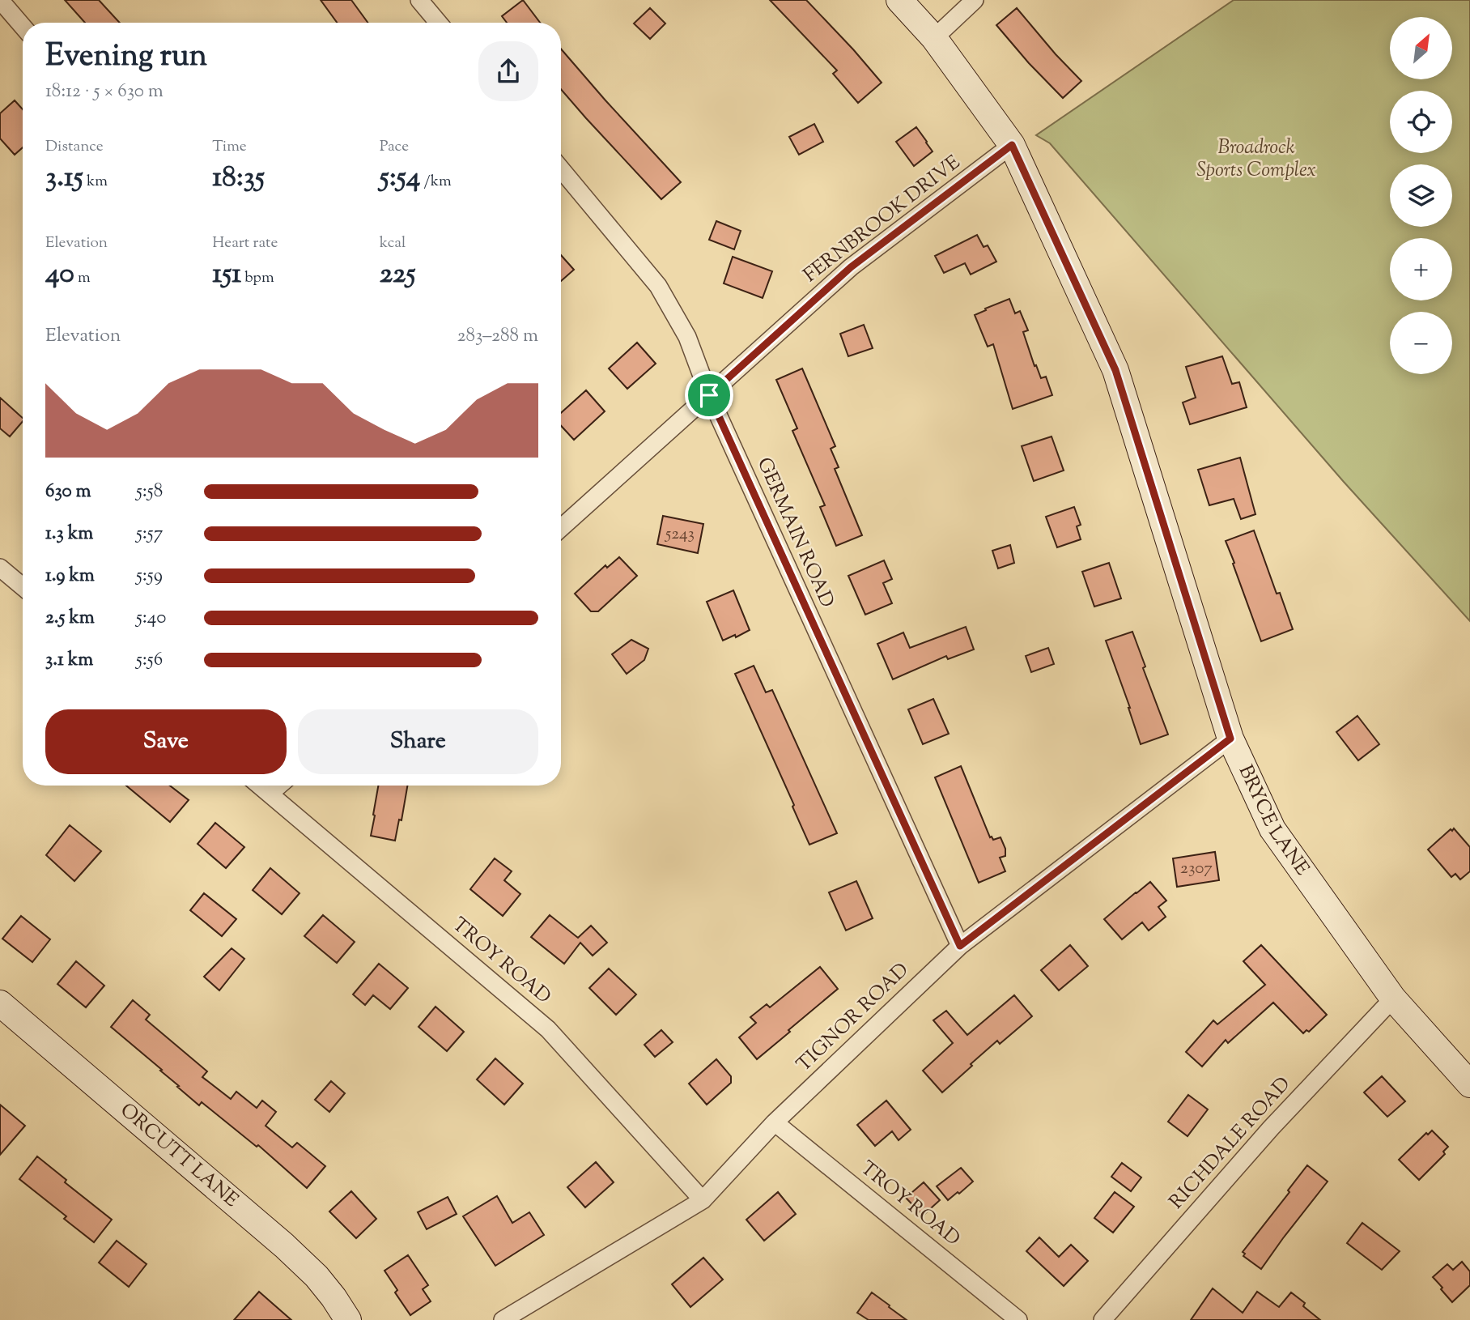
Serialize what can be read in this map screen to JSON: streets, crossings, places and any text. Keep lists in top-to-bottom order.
{
  "streets": {
    "street": [
      "FERNBROOK DRIVE",
      "GERMAIN ROAD",
      "BRYCE LANE",
      "TROY ROAD",
      "TIGNOR ROAD",
      "RICHDALE ROAD",
      "ORCUTT LANE"
    ]
  },
  "crossings": [
    ["FERNBROOK DRIVE", "GERMAIN ROAD"],
    ["FERNBROOK DRIVE", "BRYCE LANE"],
    ["GERMAIN ROAD", "TIGNOR ROAD"],
    ["BRYCE LANE", "TIGNOR ROAD"],
    ["BRYCE LANE", "RICHDALE ROAD"],
    ["TROY ROAD", "TIGNOR ROAD"]
  ],
  "parks": ["Broadrock Sports Complex"],
  "house_numbers": ["5243", "2307"],
  "north": "top right",
  "page": {
    "map_buttons": ["+", "−"],
    "heading": ["Evening run", "18:12 · 5 × 630 m"],
    "stats": [
      ["Distance", "3.15 km"],
      ["Time", "18:35"],
      ["Pace", "5:54 /km"],
      ["Elevation", "40 m"],
      ["Heart rate", "151 bpm"],
      ["kcal", "225"]
    ],
    "chart": ["Elevation", "283–288 m"],
    "list": [
      {
        "name": "630 m",
        "note": "5:58"
      },
      {
        "name": "1.3 km",
        "note": "5:57"
      },
      {
        "name": "1.9 km",
        "note": "5:59"
      },
      {
        "name": "2.5 km",
        "note": "5:40"
      },
      {
        "name": "3.1 km",
        "note": "5:56"
      }
    ],
    "buttons": ["Save", "Share"]
  }
}
